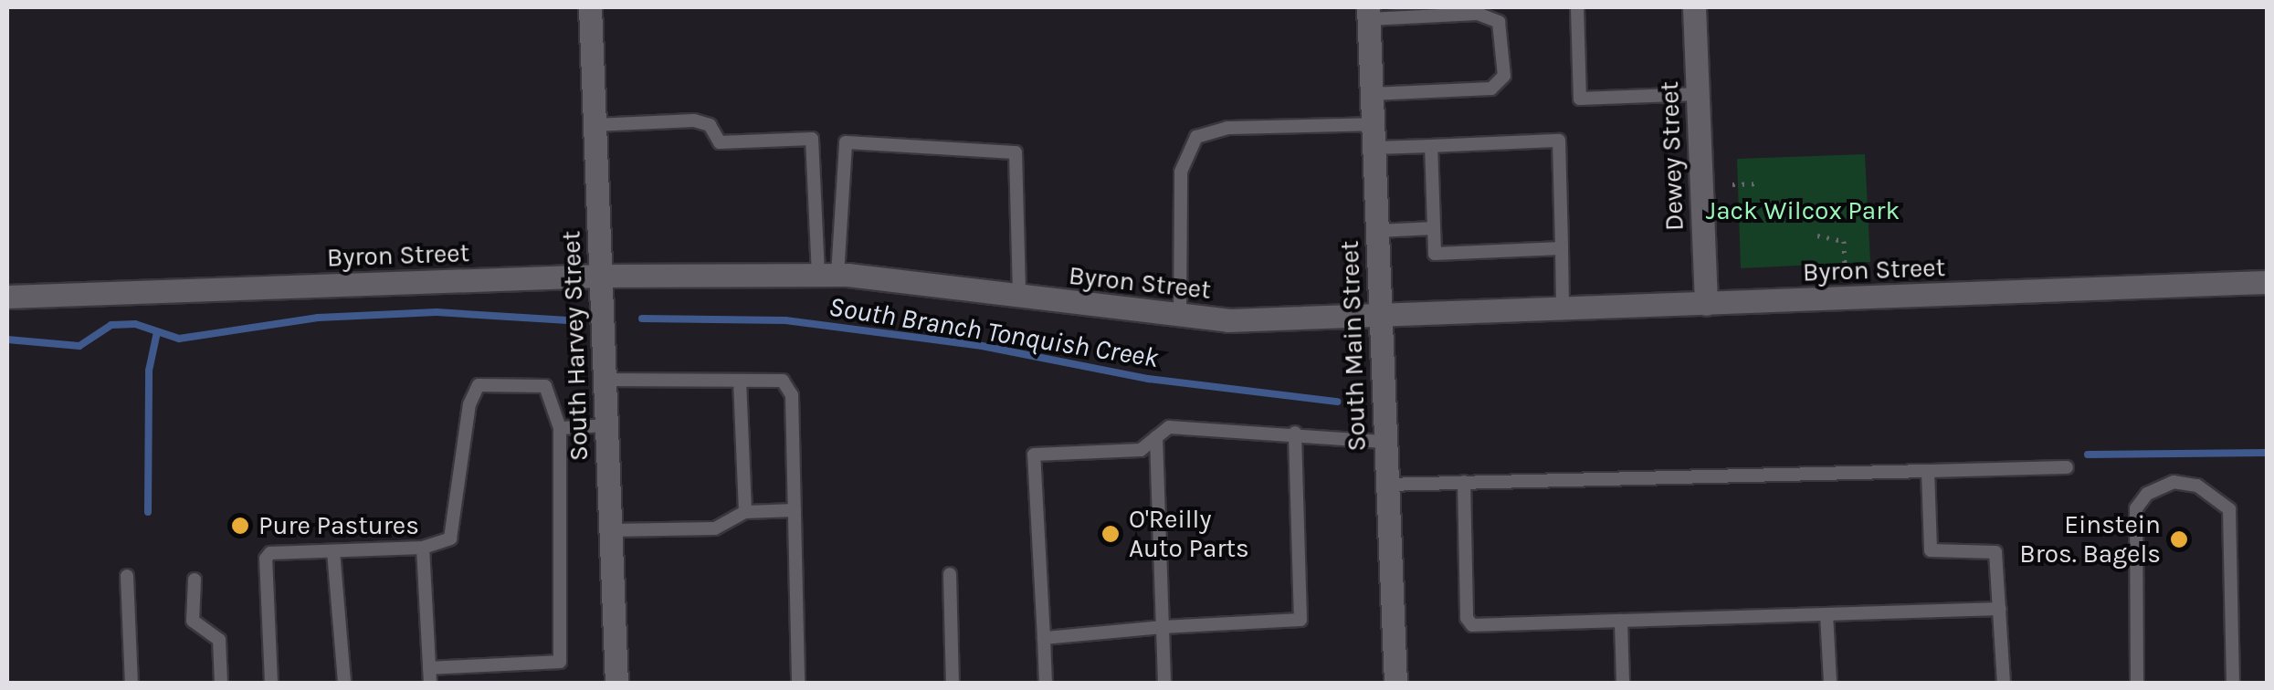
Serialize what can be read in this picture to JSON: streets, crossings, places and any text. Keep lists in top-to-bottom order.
{
  "streets": {
    "street": [
      "Dewey Street",
      "Byron Street",
      "South Harvey Street",
      "South Main Street"
    ]
  },
  "crossings": [
    ["Dewey Street", "Byron Street"],
    ["Byron Street", "South Harvey Street"],
    ["Byron Street", "South Main Street"]
  ],
  "water": ["South Branch Tonquish Creek"],
  "parks": ["Jack Wilcox Park"],
  "places": ["Pure Pastures", "O'Reilly Auto Parts", "Einstein Bros. Bagels"]
}
